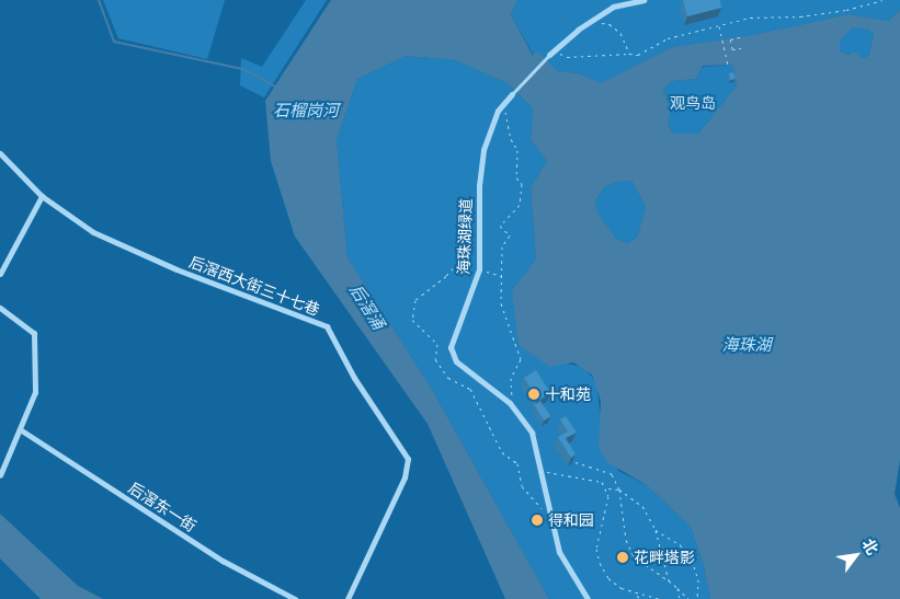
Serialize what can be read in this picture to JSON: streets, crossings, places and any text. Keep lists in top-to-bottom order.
{
  "streets": {
    "street": ["海珠湖绿道", "后滘西大街三十七巷", "后滘东一街"]
  },
  "water": ["石榴岗河", "后滘涌", "海珠湖"],
  "parks": ["观鸟岛"],
  "places": ["十和苑", "得和园", "花畔塔影"],
  "north": "top right"
}
